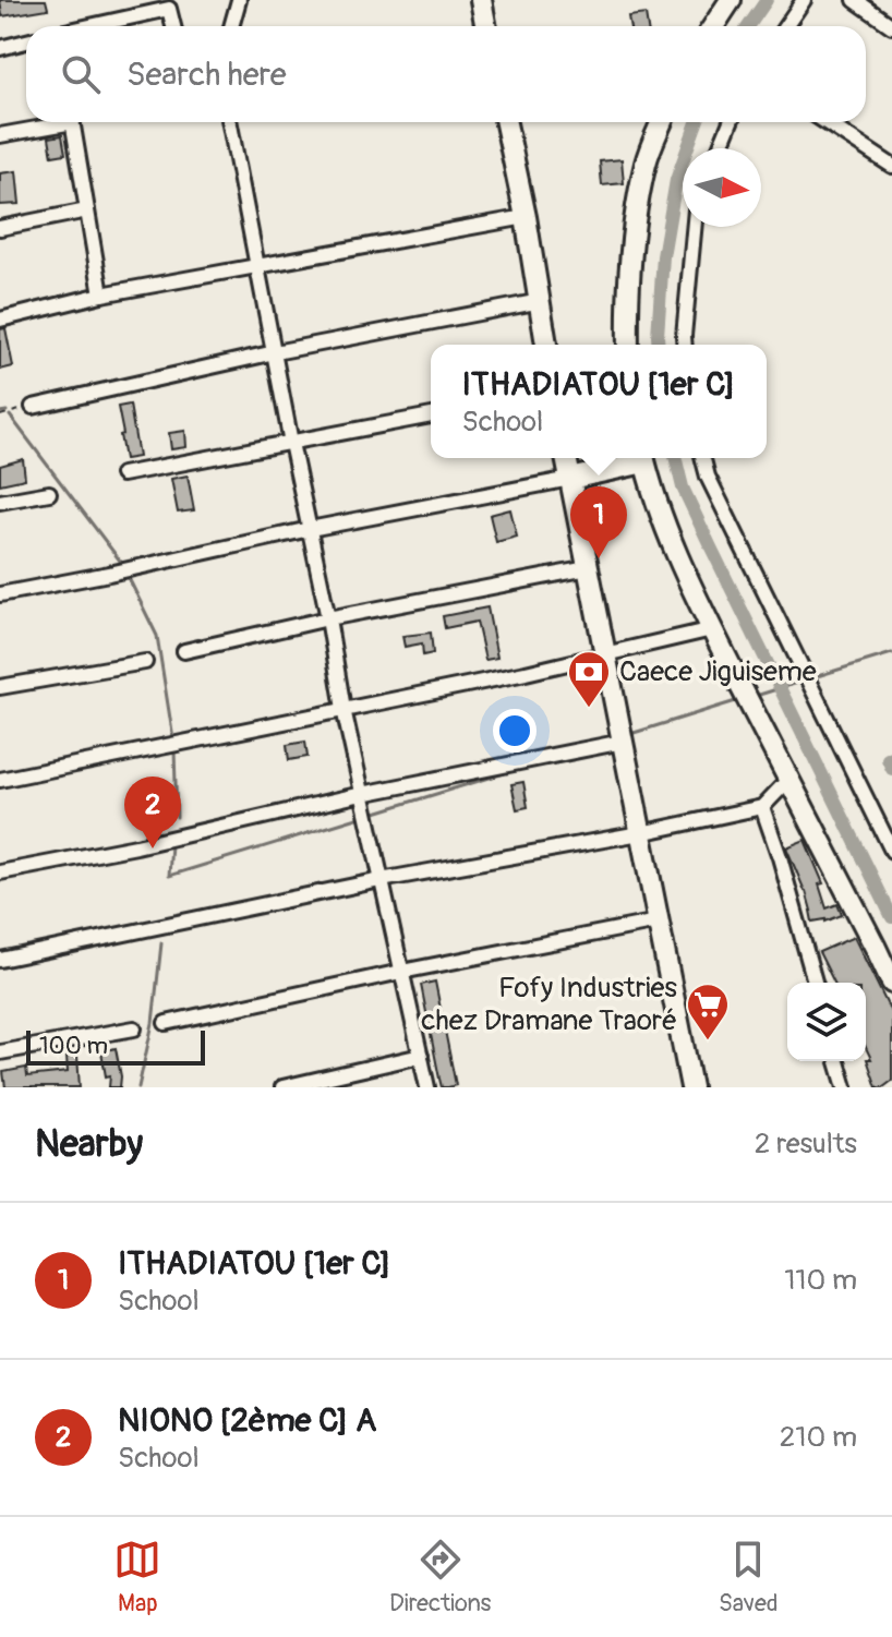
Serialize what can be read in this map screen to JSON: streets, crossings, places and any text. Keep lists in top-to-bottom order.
{
  "places": {
    "bank": ["Caece Jiguiseme"],
    "supermarket": ["Fofy Industries chez Dramane Traoré"]
  },
  "scale_bar": "100 m",
  "north": "right",
  "page": {
    "search": "Search here",
    "popup": ["ITHADIATOU [1er C]", "School"],
    "pins": ["1", "2"],
    "scale": "100 m",
    "heading": ["Nearby", "2 results"],
    "list": [
      {
        "mark": "1",
        "name": "ITHADIATOU [1er C]",
        "note": "School",
        "value": "110 m"
      },
      {
        "mark": "2",
        "name": "NIONO [2ème C] A",
        "note": "School",
        "value": "210 m"
      }
    ],
    "nav": ["Map", "Directions", "Saved"]
  }
}
